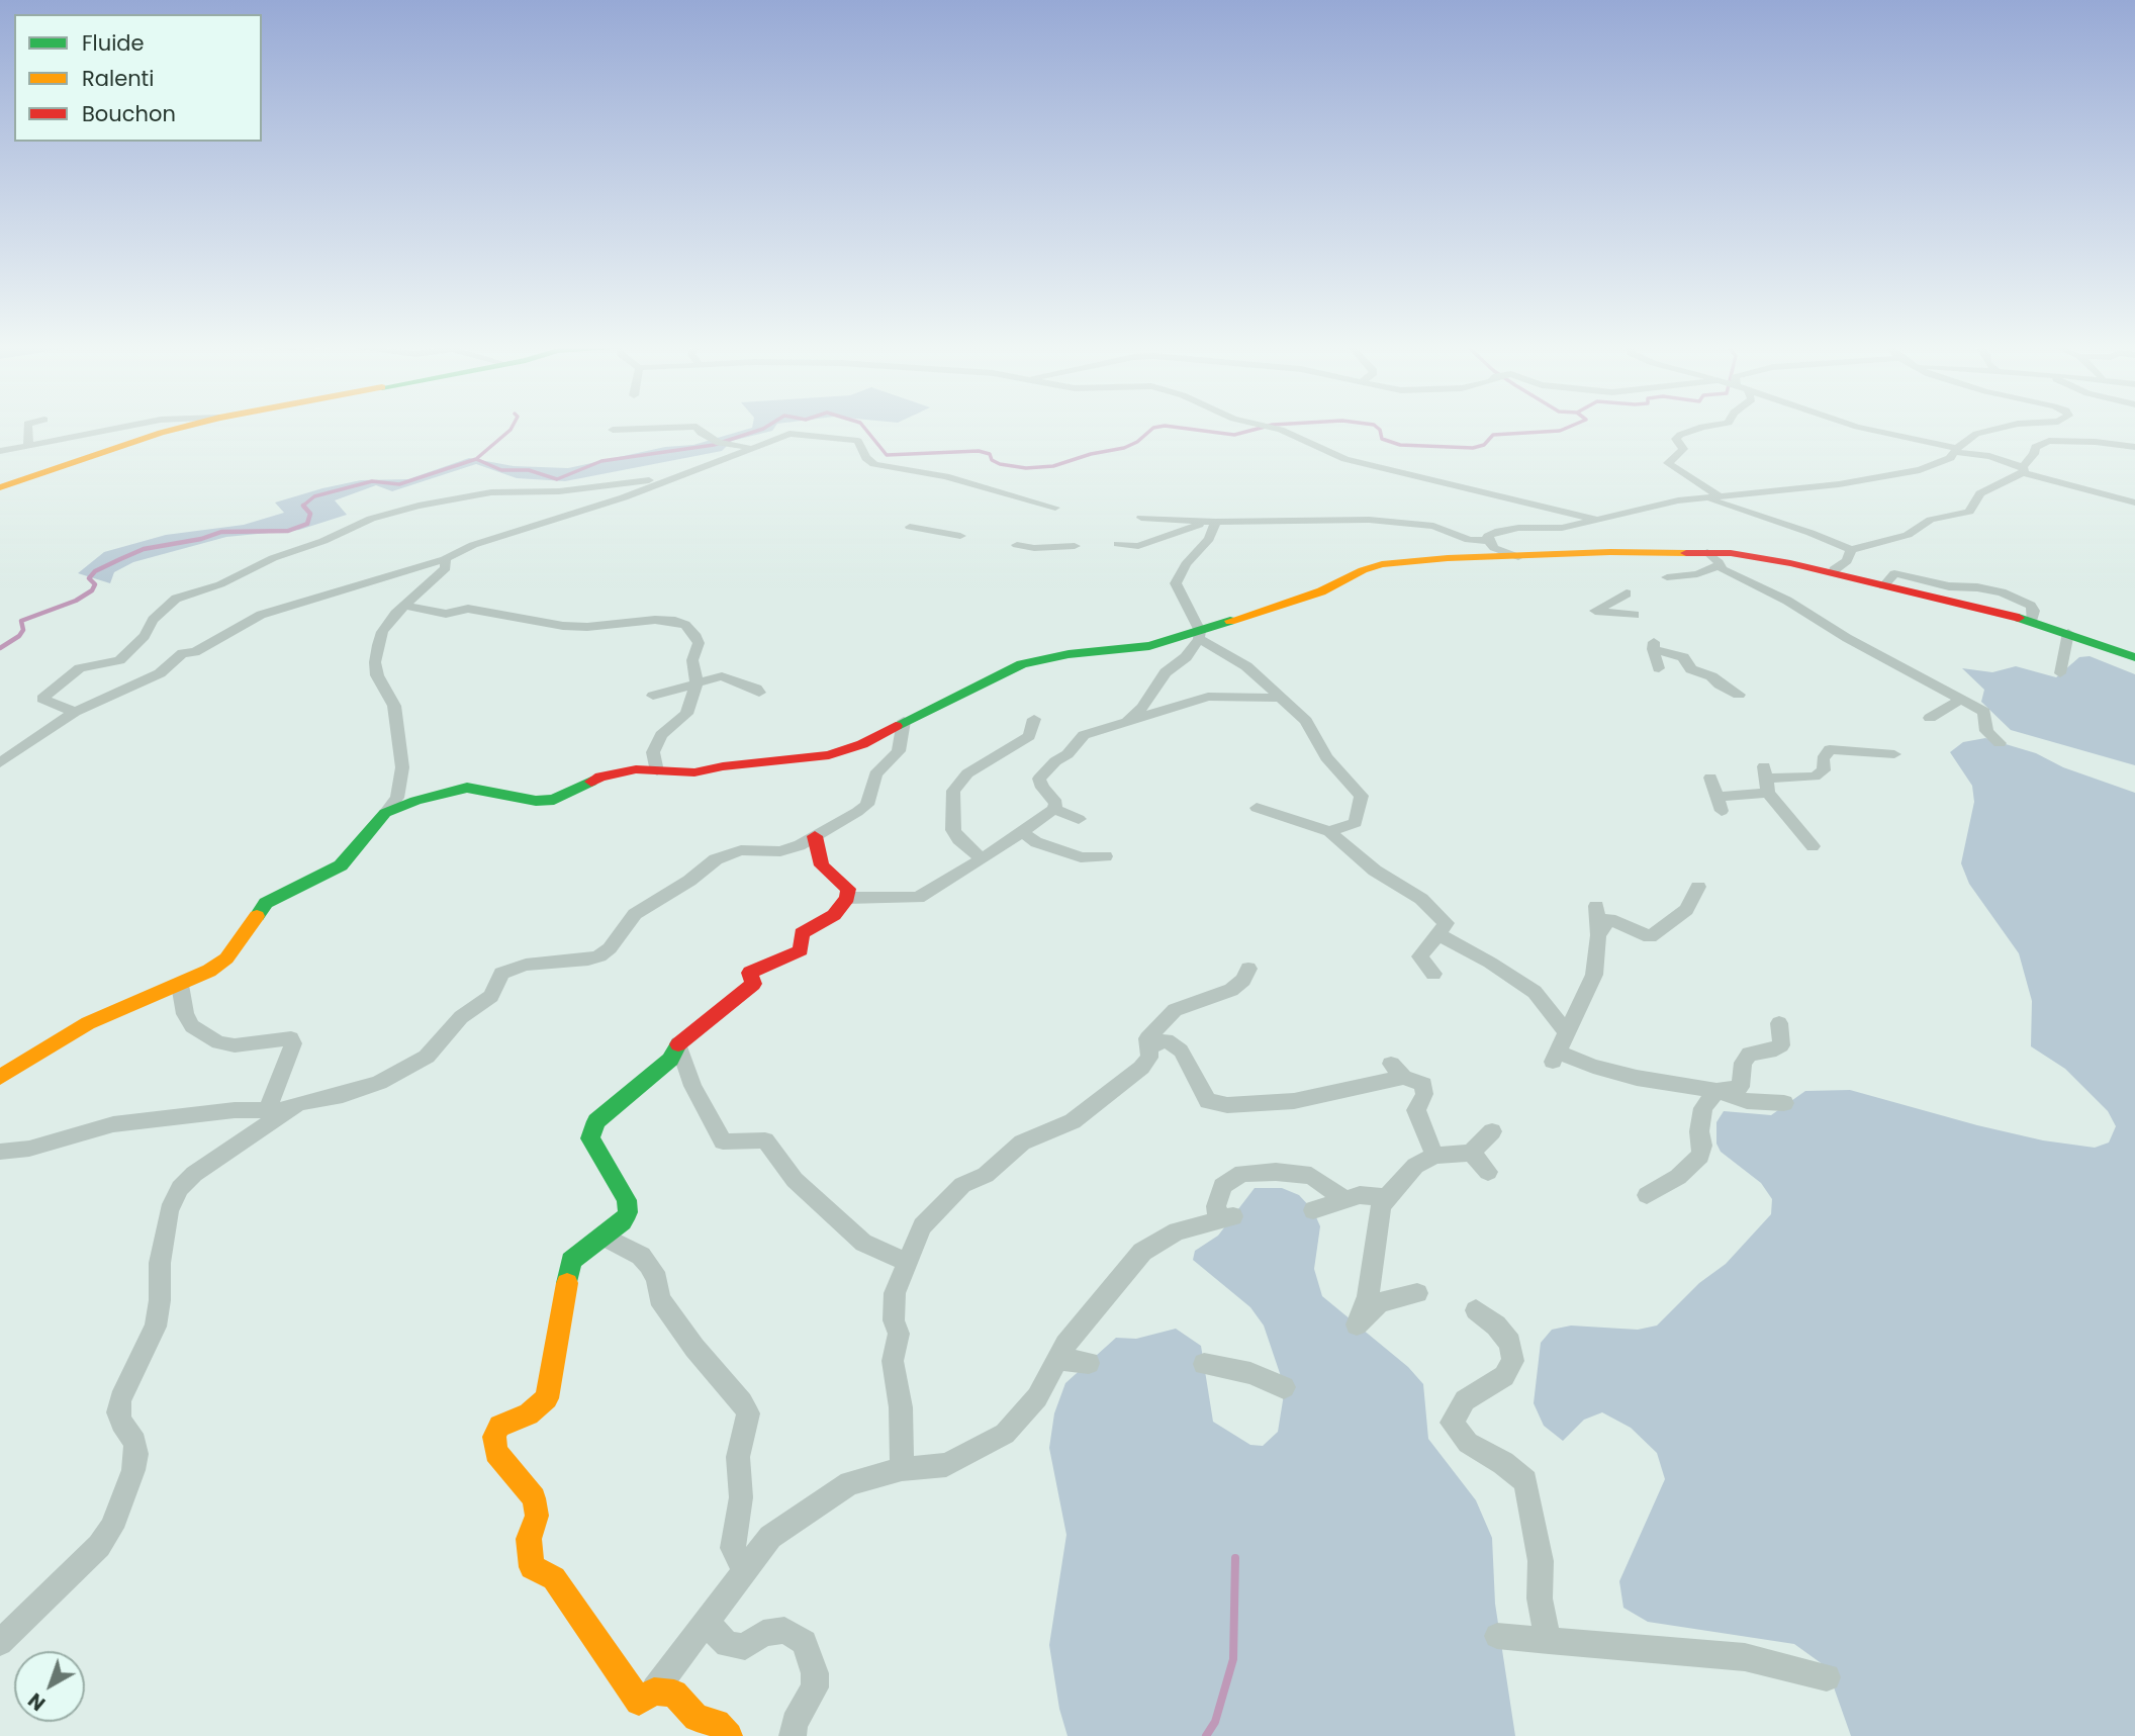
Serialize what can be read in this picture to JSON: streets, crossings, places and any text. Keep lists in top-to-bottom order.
{
  "legend": ["Fluide", "Ralenti", "Bouchon"],
  "north": "bottom left"
}
